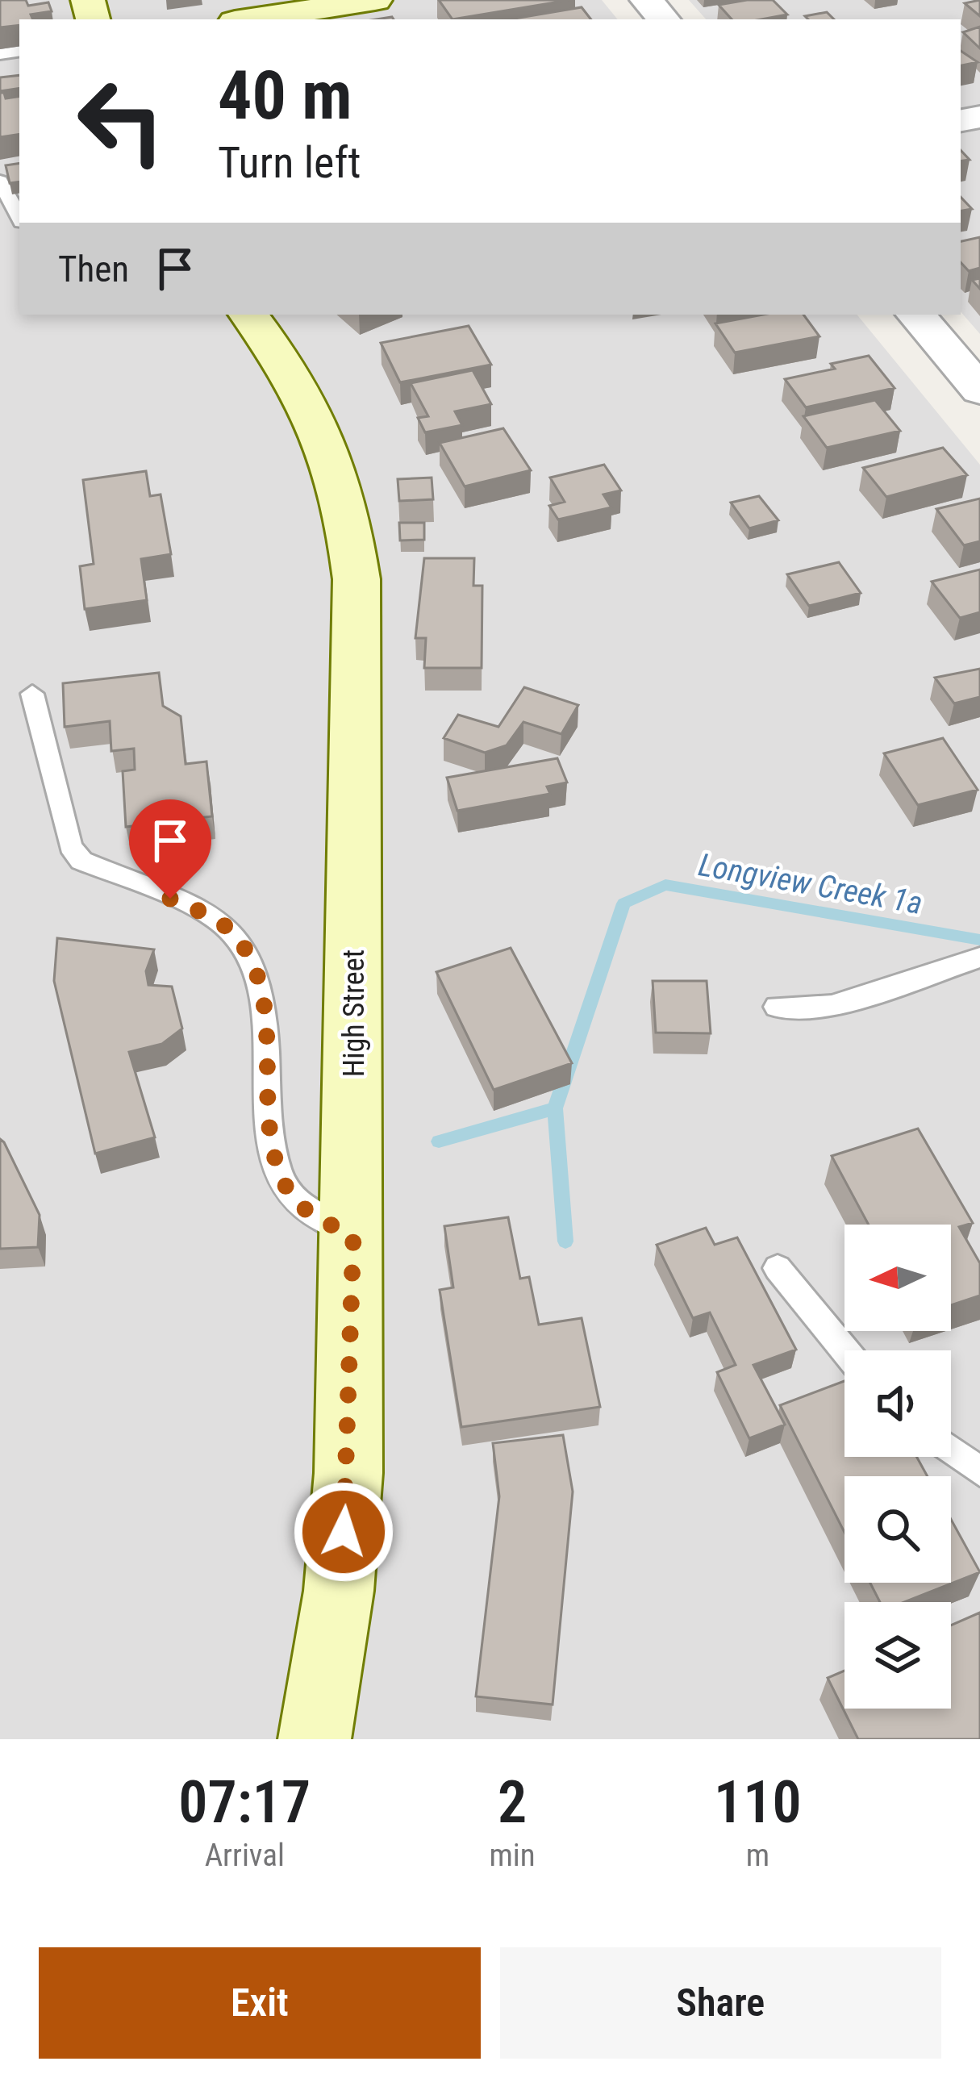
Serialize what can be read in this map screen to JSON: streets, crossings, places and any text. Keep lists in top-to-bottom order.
{
  "streets": {
    "main road": ["High Street"]
  },
  "water": ["Longview Creek 1a"],
  "north": "left",
  "page": {
    "turn": ["40 m", "Turn left"],
    "then": "Then",
    "eta": [
      "07:17",
      "Arrival",
      "2",
      "min",
      "110",
      "m"
    ],
    "buttons": ["Exit", "Share"]
  }
}
